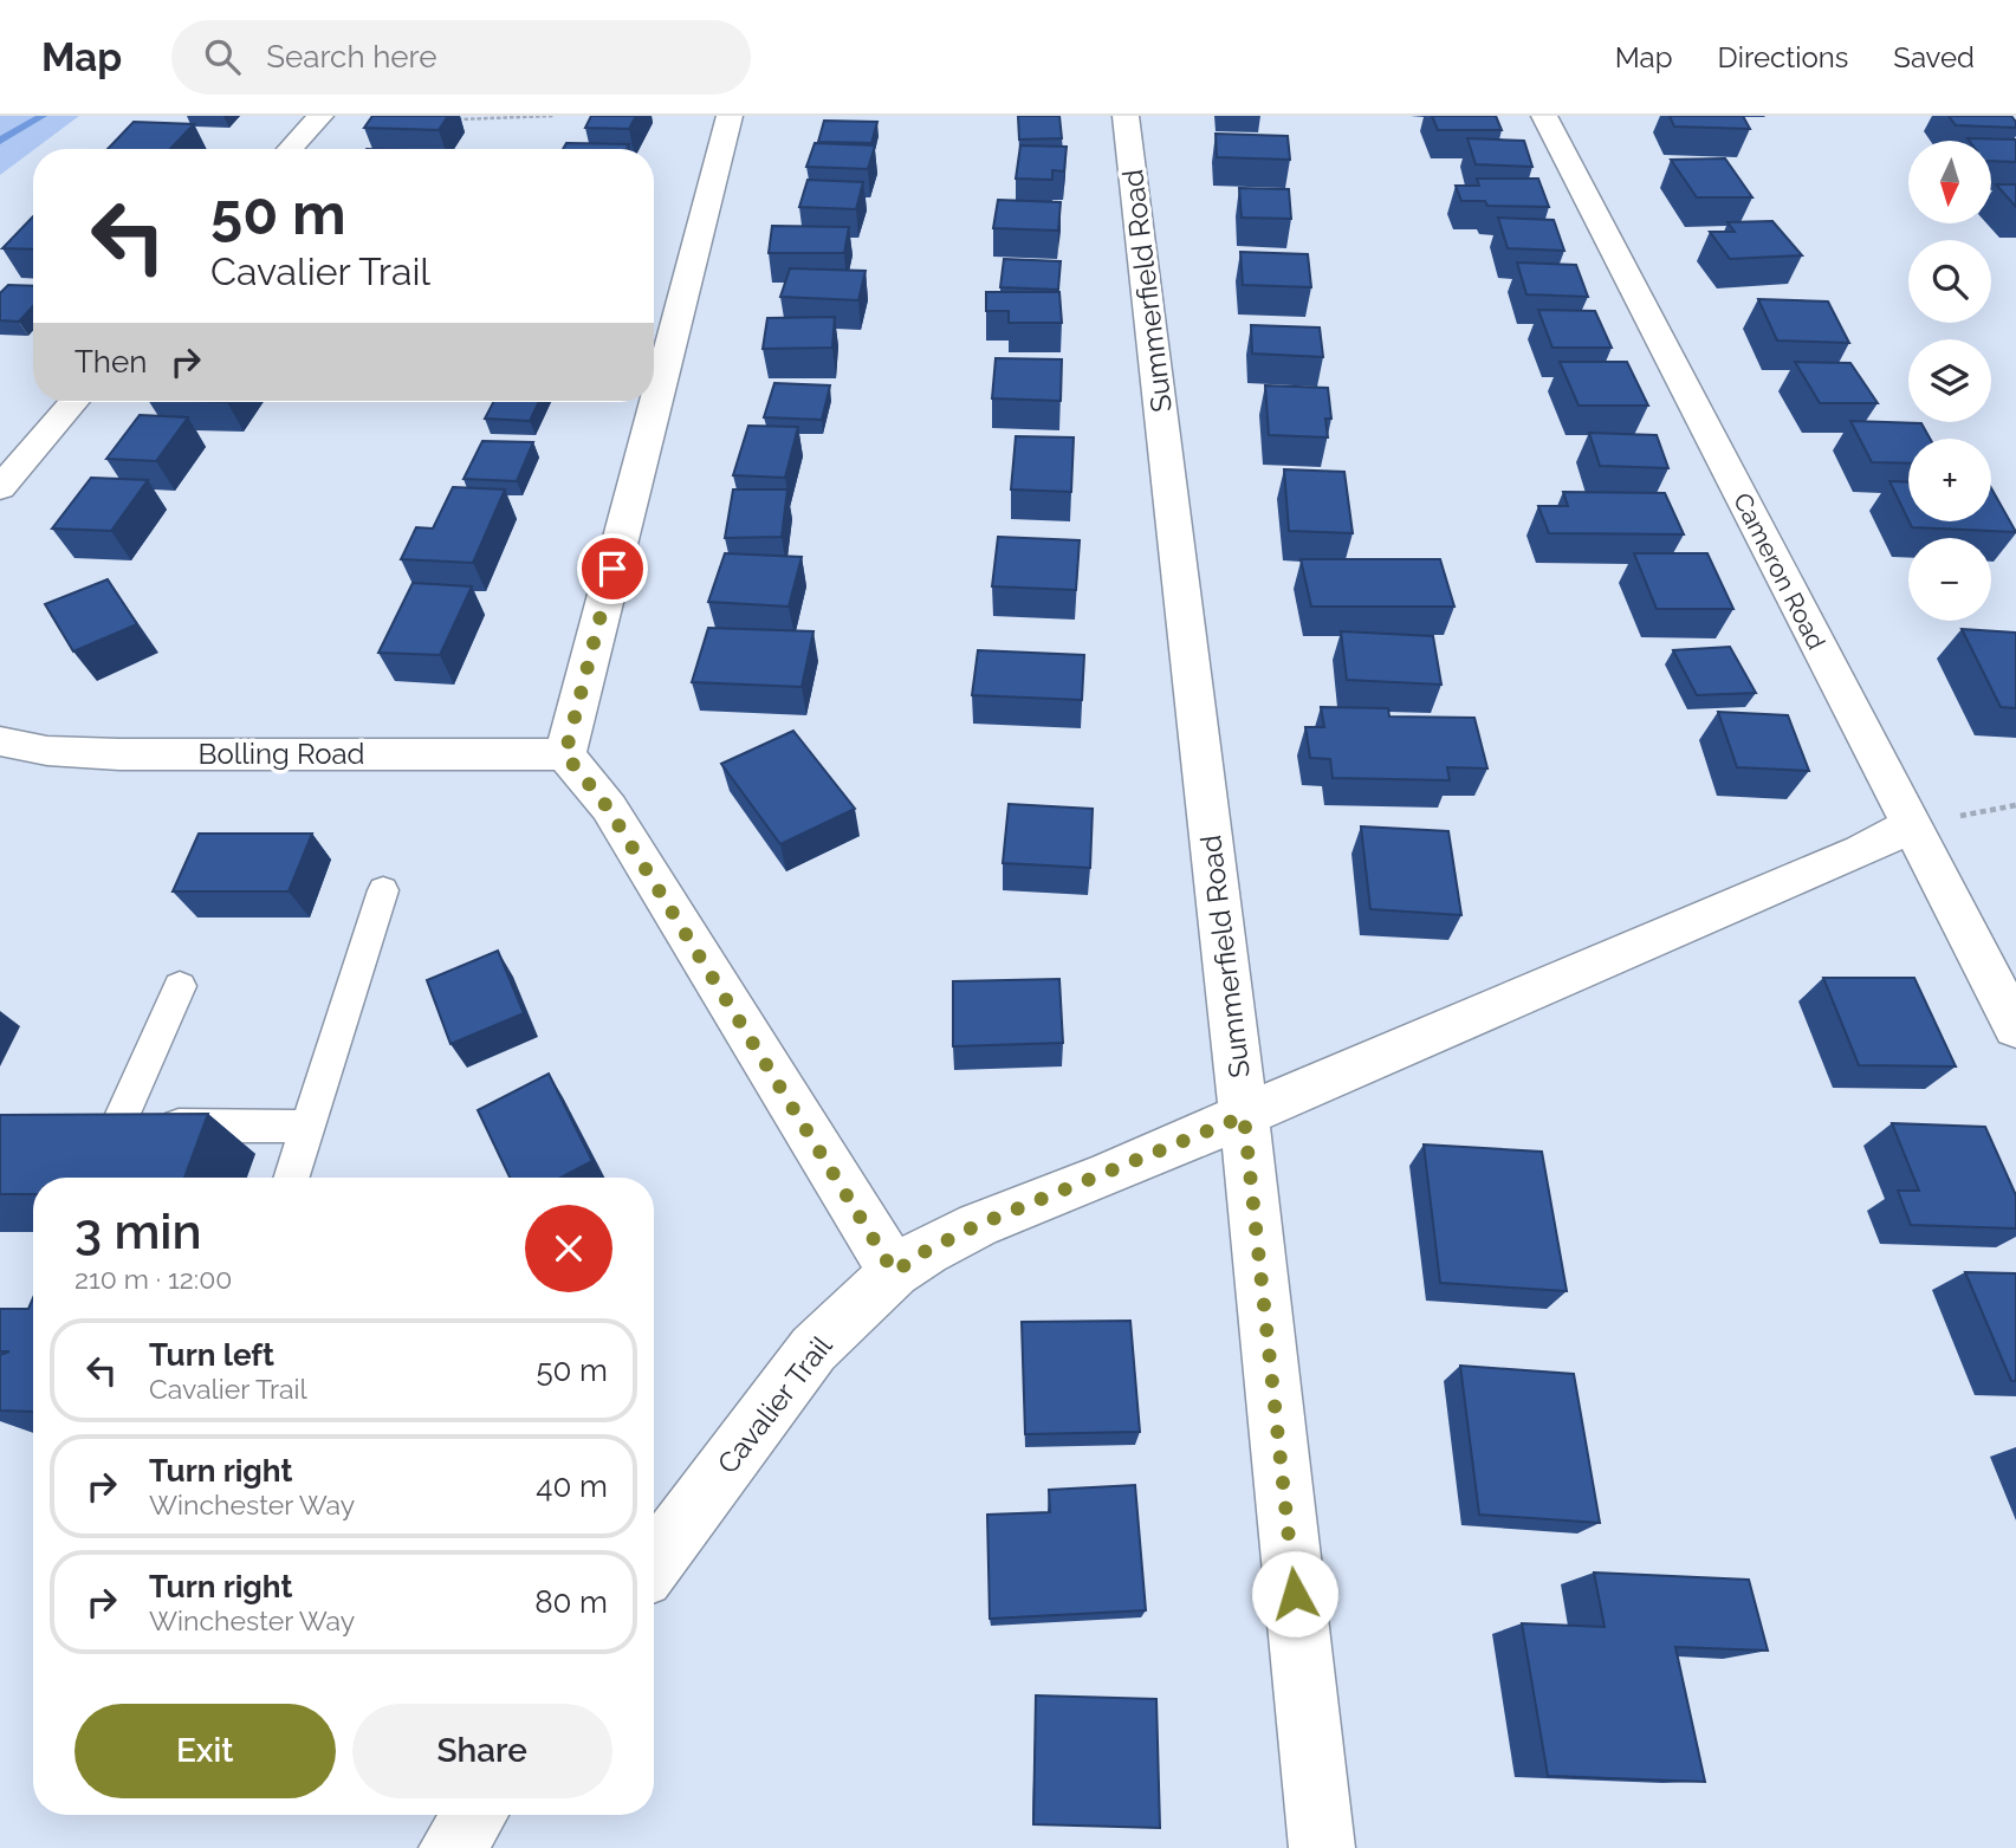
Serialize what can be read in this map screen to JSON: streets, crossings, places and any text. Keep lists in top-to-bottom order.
{
  "streets": {
    "street": [
      "Summerfield Road",
      "Cameron Road",
      "Bolling Road",
      "Cavalier Trail"
    ]
  },
  "crossings": [
    ["Summerfield Road", "Cavalier Trail"],
    ["Cameron Road", "Cavalier Trail"]
  ],
  "north": "bottom",
  "page": {
    "header": "Map",
    "search": "Search here",
    "nav": ["Map", "Directions", "Saved"],
    "map_buttons": ["+", "−"],
    "turn": ["50 m", "Cavalier Trail"],
    "then": "Then",
    "heading": ["3 min", "210 m · 12:00"],
    "list": [
      {
        "name": "Turn left",
        "note": "Cavalier Trail",
        "value": "50 m"
      },
      {
        "name": "Turn right",
        "note": "Winchester Way",
        "value": "40 m"
      },
      {
        "name": "Turn right",
        "note": "Winchester Way",
        "value": "80 m"
      }
    ],
    "buttons": ["Exit", "Share"]
  }
}
